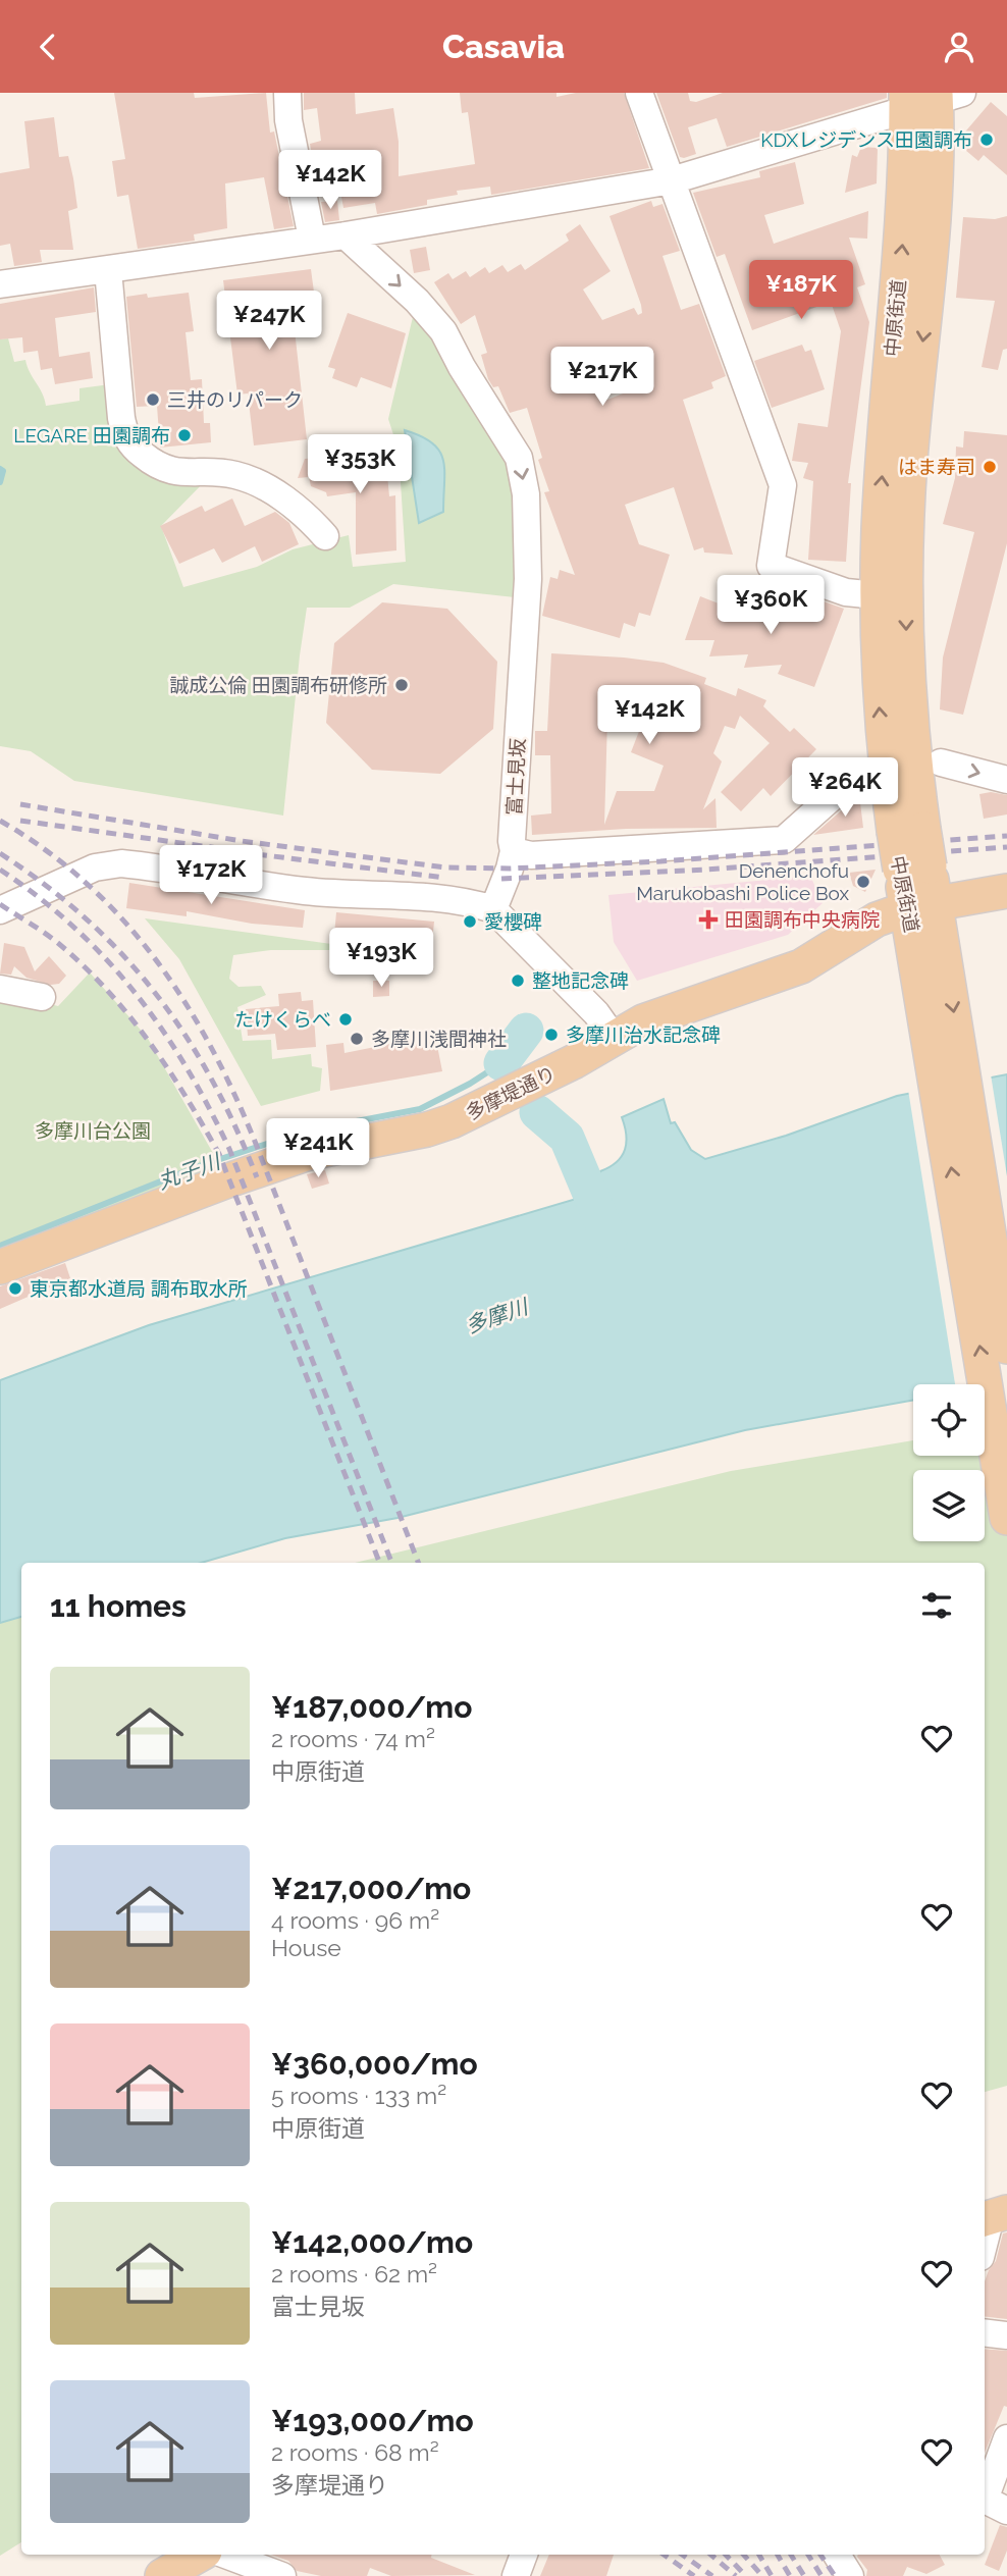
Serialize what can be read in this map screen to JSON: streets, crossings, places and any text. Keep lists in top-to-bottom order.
{
  "streets": {
    "main road": ["中原街道", "多摩堤通り"],
    "street": ["富士見坂"]
  },
  "crossings": [
    ["中原街道", "多摩堤通り"]
  ],
  "one_way": ["富士見坂"],
  "water": ["丸子川", "多摩川"],
  "parks": ["多摩川台公園"],
  "places": {
    "other": [
      "KDXレジデンス田園調布",
      "三井のリパーク",
      "LEGARE 田園調布",
      "はま寿司",
      "誠成公倫 田園調布研修所",
      "Denenchofu Marukobashi Police Box",
      "愛櫻碑",
      "整地記念碑",
      "たけくらべ",
      "多摩川治水記念碑",
      "多摩川浅間神社",
      "東京都水道局 調布取水所"
    ],
    "health": ["田園調布中央病院"]
  },
  "page": {
    "header": "Casavia",
    "price": [
      "¥142K",
      "¥187K",
      "¥247K",
      "¥217K",
      "¥353K",
      "¥360K",
      "¥142K",
      "¥264K",
      "¥172K",
      "¥193K",
      "¥241K"
    ],
    "heading": "11 homes",
    "list": [
      {
        "name": "¥187,000/mo",
        "note": "2 rooms · 74 m² · 中原街道"
      },
      {
        "name": "¥217,000/mo",
        "note": "4 rooms · 96 m² · House"
      },
      {
        "name": "¥360,000/mo",
        "note": "5 rooms · 133 m² · 中原街道"
      },
      {
        "name": "¥142,000/mo",
        "note": "2 rooms · 62 m² · 富士見坂"
      },
      {
        "name": "¥193,000/mo",
        "note": "2 rooms · 68 m² · 多摩堤通り"
      }
    ]
  }
}
